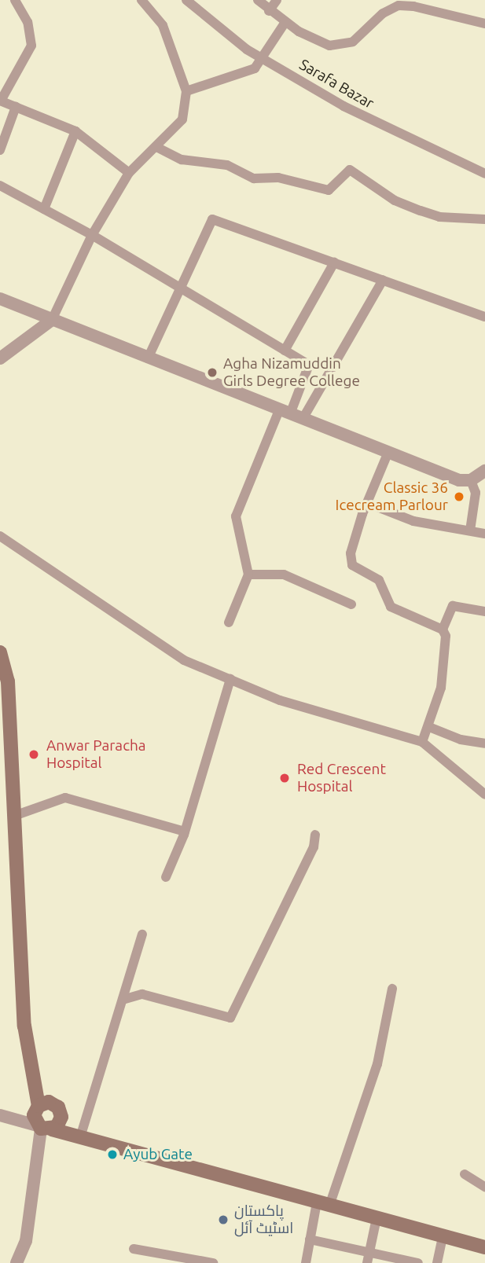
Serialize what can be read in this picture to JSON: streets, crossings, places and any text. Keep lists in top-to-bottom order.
{
  "streets": {
    "street": ["Sarafa Bazar"]
  },
  "places": [
    "Agha Nizamuddin Girls Degree College",
    "Classic 36 Icecream Parlour",
    "Anwar Paracha Hospital",
    "Red Crescent Hospital",
    "Ayub Gate",
    "پاکستان اسٹیٹ آئل"
  ]
}
